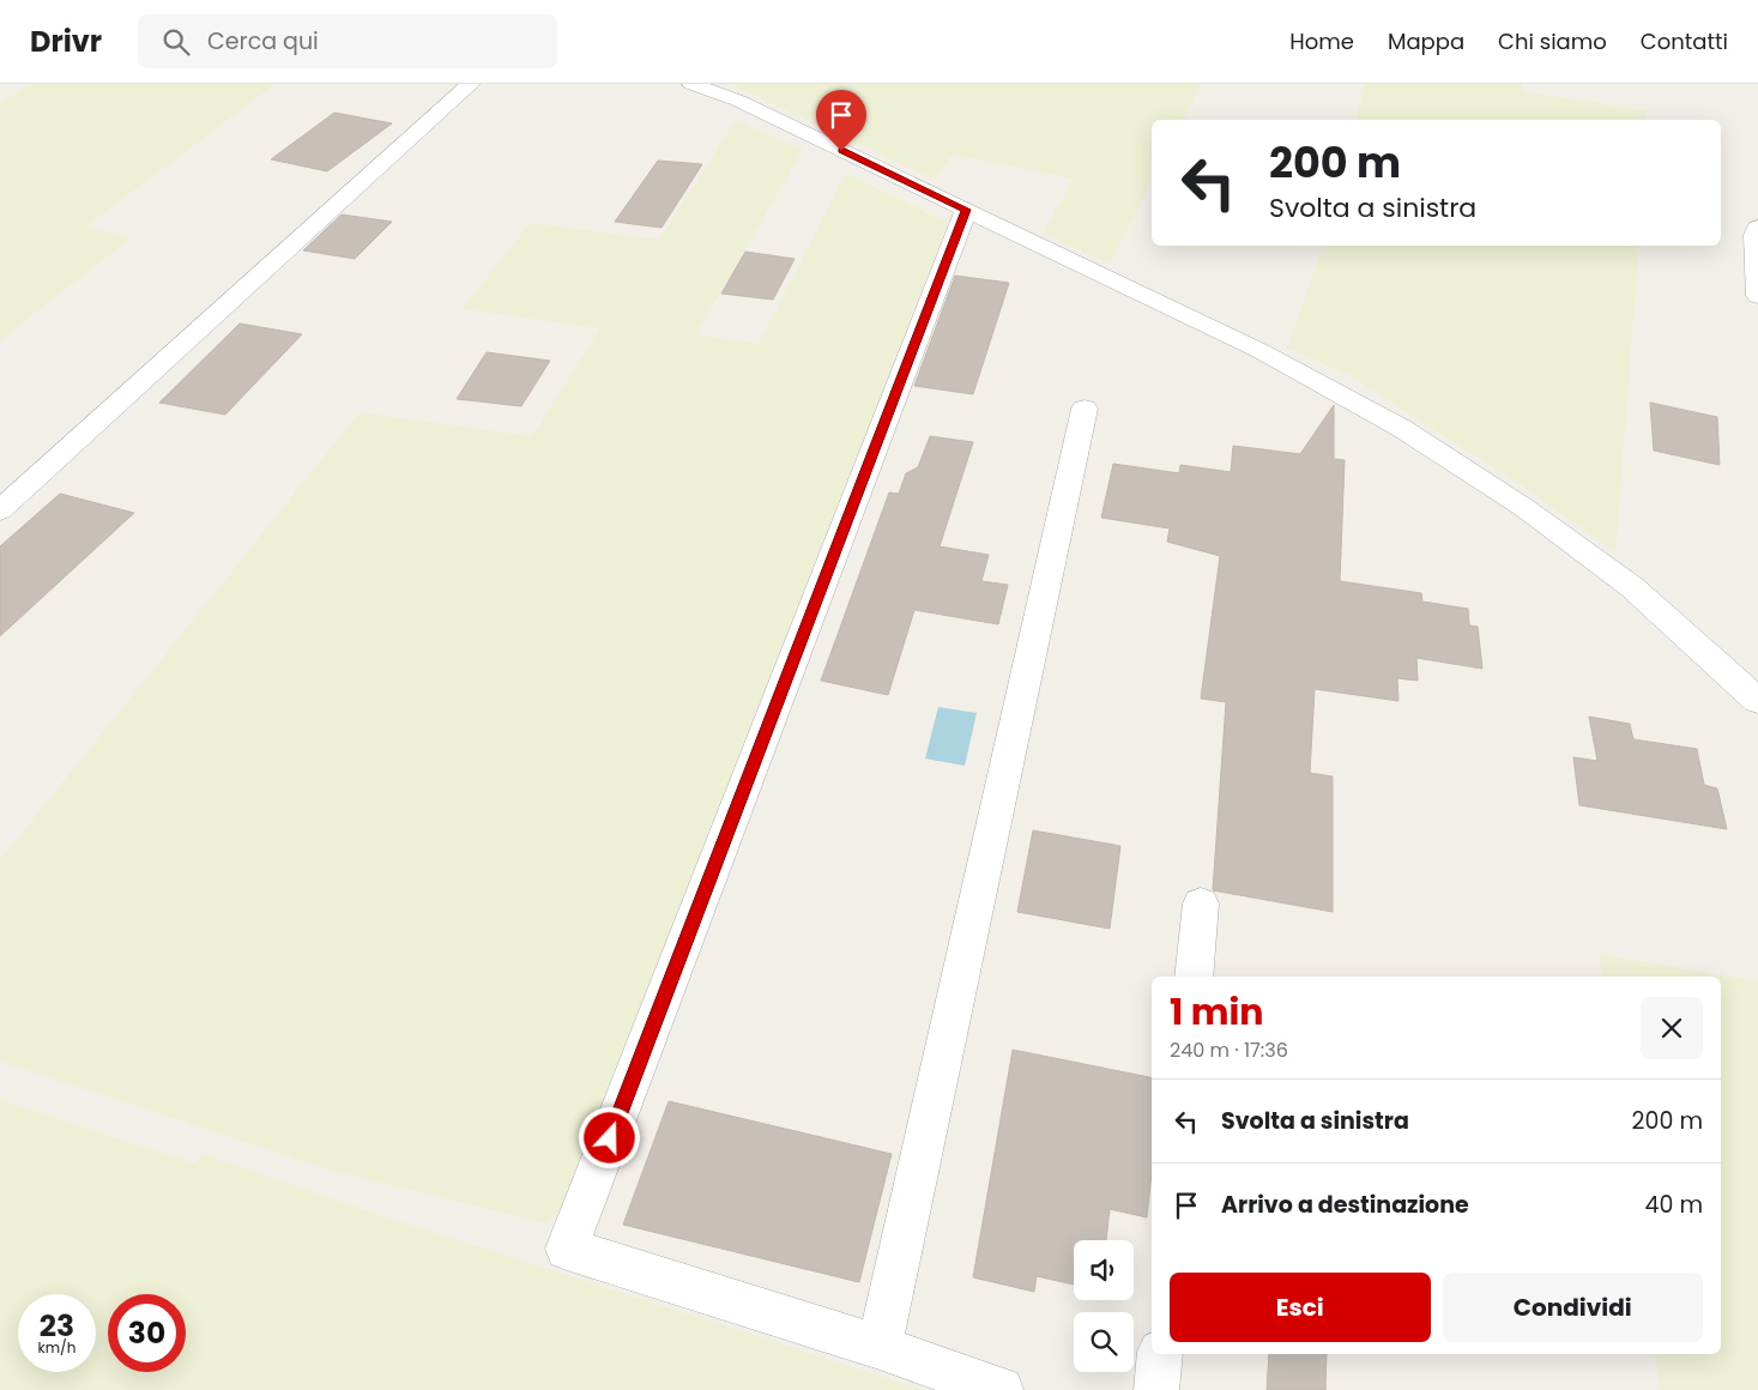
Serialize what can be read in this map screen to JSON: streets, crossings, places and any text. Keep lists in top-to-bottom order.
{
  "page": {
    "header": "Drivr",
    "search": "Cerca qui",
    "nav": [
      "Home",
      "Mappa",
      "Chi siamo",
      "Contatti"
    ],
    "turn": ["200 m", "Svolta a sinistra"],
    "heading": ["1 min", "240 m · 17:36"],
    "list": [
      {
        "name": "Svolta a sinistra",
        "value": "200 m"
      },
      {
        "name": "Arrivo a destinazione",
        "value": "40 m"
      }
    ],
    "buttons": ["Esci", "Condividi"],
    "speed": "23 km/h",
    "limit": "30"
  }
}
